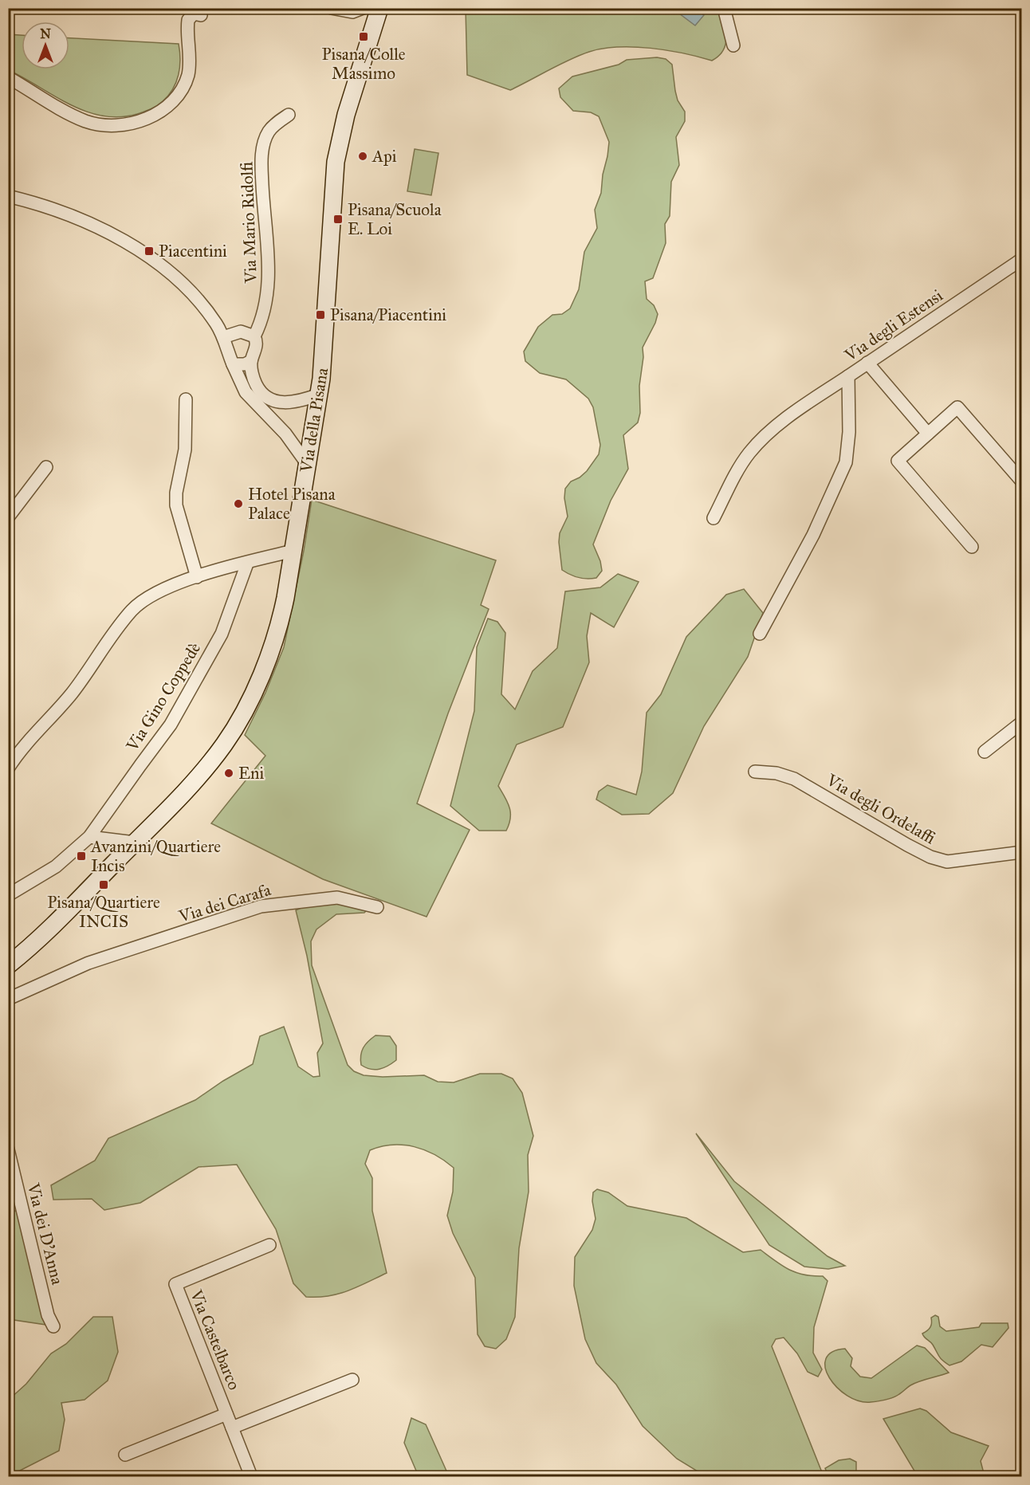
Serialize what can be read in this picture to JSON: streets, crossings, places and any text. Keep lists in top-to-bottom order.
{
  "streets": {
    "main road": ["Via della Pisana"],
    "street": [
      "Via Mario Ridolfi",
      "Via degli Estensi",
      "Via Gino Coppedè",
      "Via degli Ordelaffi",
      "Via dei Carafa",
      "Via dei D’Anna",
      "Via Castelbarco"
    ]
  },
  "places": {
    "transit": [
      "Pisana/Colle Massimo",
      "Pisana/Scuola E. Loi",
      "Piacentini",
      "Pisana/Piacentini",
      "Avanzini/Quartiere Incis",
      "Pisana/Quartiere INCIS"
    ],
    "other": ["Api", "Hotel Pisana Palace", "Eni"]
  },
  "north": "top"
}
